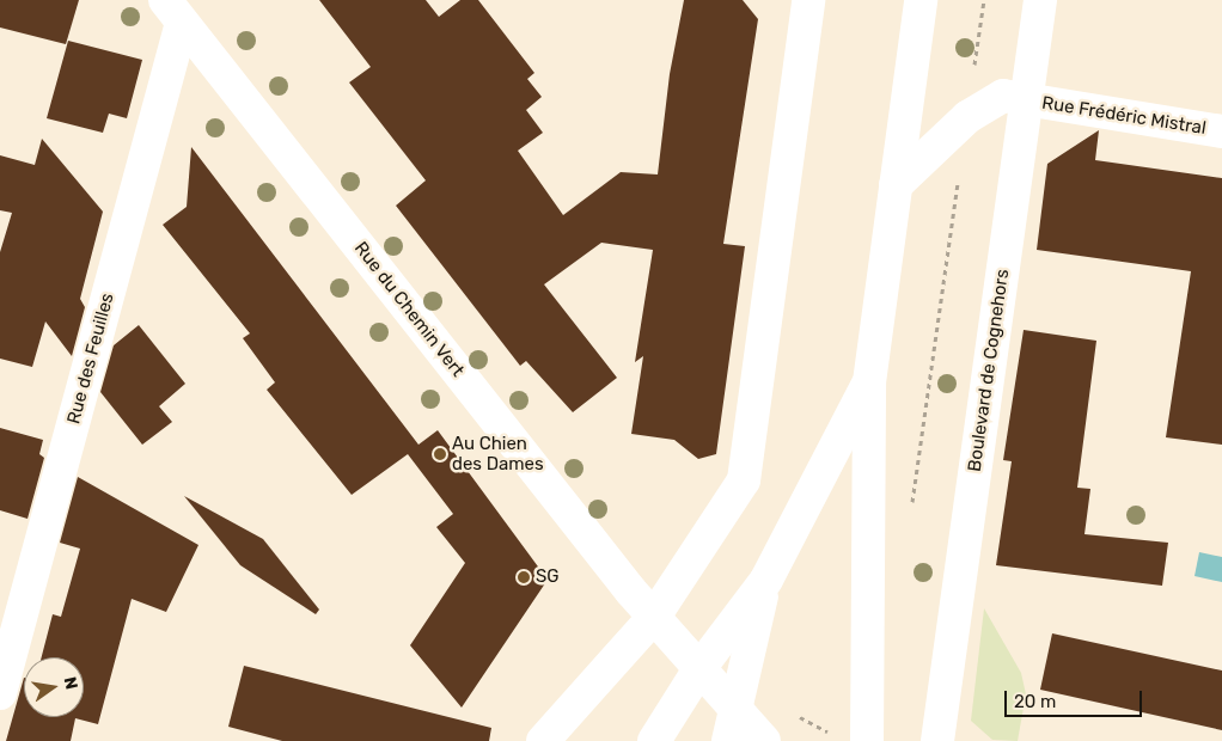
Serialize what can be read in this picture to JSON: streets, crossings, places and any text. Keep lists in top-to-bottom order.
{
  "streets": {
    "street": [
      "Rue Frédéric Mistral",
      "Rue du Chemin Vert",
      "Rue des Feuilles",
      "Boulevard de Cognehors"
    ]
  },
  "crossings": [
    ["Rue Frédéric Mistral", "Boulevard de Cognehors"],
    ["Rue du Chemin Vert", "Rue des Feuilles"]
  ],
  "places": ["Au Chien des Dames", "SG"],
  "scale_bar": "20 m",
  "north": "right"
}
